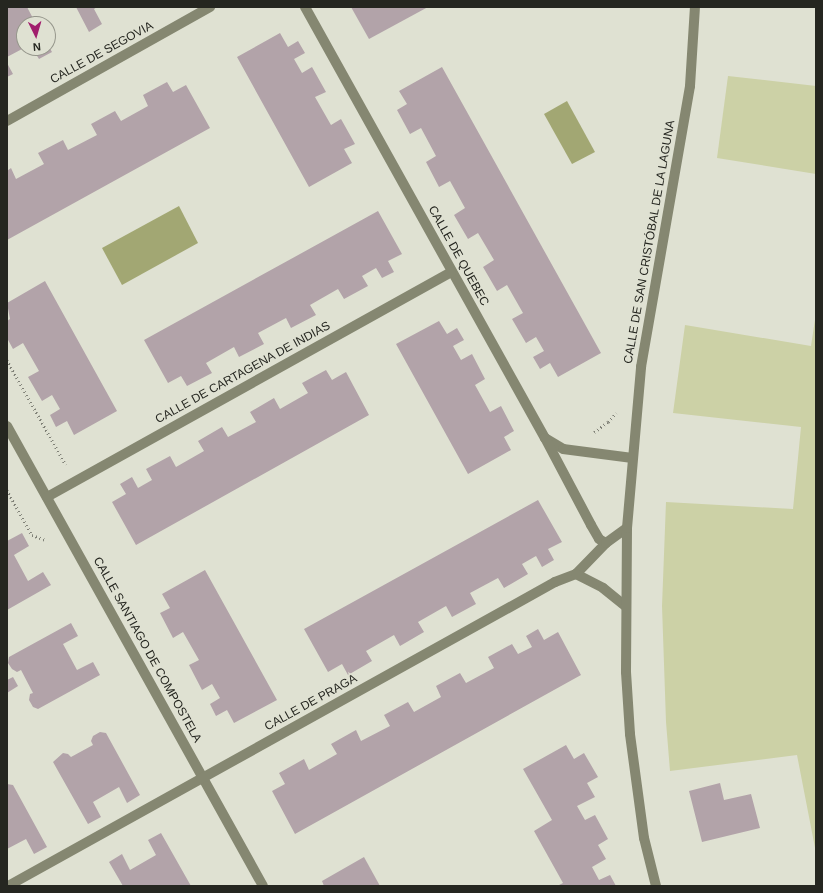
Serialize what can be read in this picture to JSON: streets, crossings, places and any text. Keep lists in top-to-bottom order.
{
  "streets": {
    "street": [
      "CALLE DE SEGOVIA",
      "CALLE DE SAN CRISTÓBAL DE LA LAGUNA",
      "CALLE DE QUEBEC",
      "CALLE DE CARTAGENA DE INDIAS",
      "CALLE SANTIAGO DE COMPOSTELA",
      "CALLE DE PRAGA"
    ]
  },
  "crossings": [
    ["CALLE DE SAN CRISTÓBAL DE LA LAGUNA", "CALLE DE QUEBEC"],
    ["CALLE DE QUEBEC", "CALLE DE CARTAGENA DE INDIAS"],
    ["CALLE DE CARTAGENA DE INDIAS", "CALLE SANTIAGO DE COMPOSTELA"],
    ["CALLE SANTIAGO DE COMPOSTELA", "CALLE DE PRAGA"]
  ],
  "north": "bottom"
}
